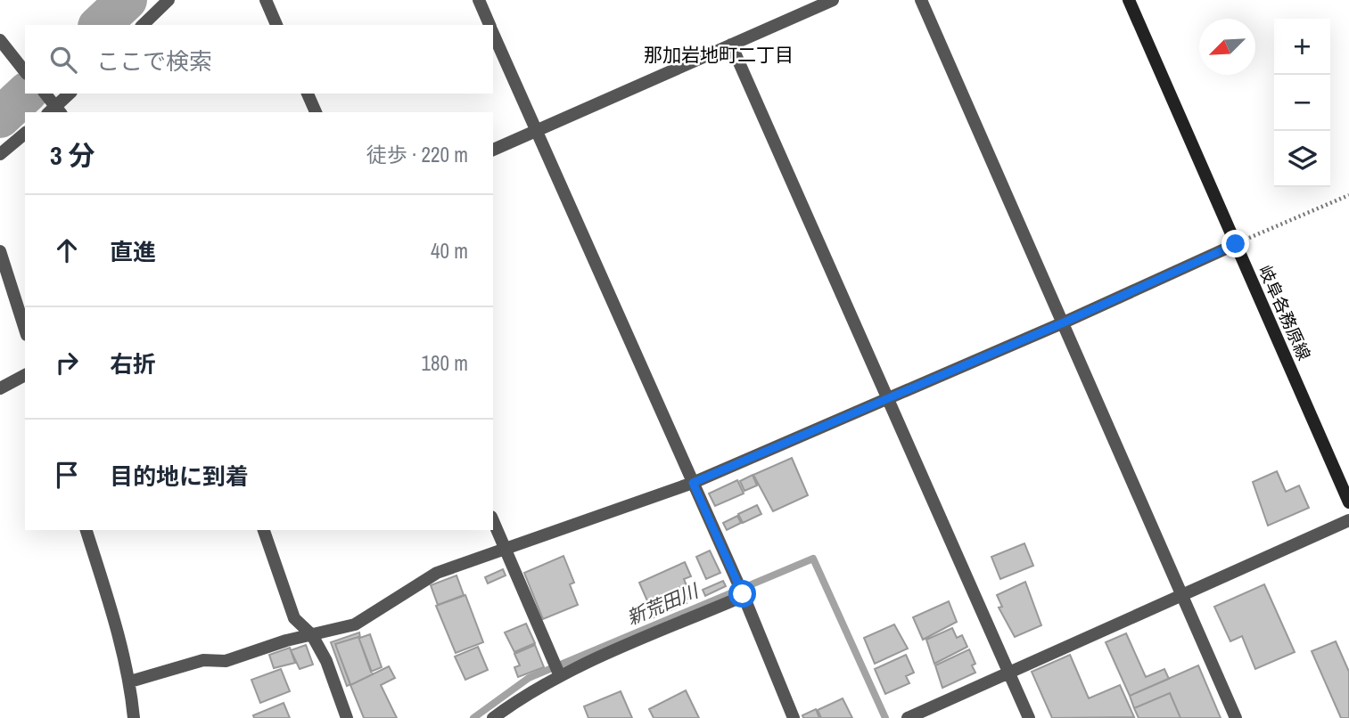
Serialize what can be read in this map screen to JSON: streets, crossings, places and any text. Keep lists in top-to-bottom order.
{
  "streets": {
    "main road": ["岐阜各務原線"]
  },
  "districts": ["那加岩地町二丁目"],
  "water": ["新荒田川"],
  "north": "bottom left",
  "page": {
    "map_buttons": ["+", "−"],
    "search": "ここで検索",
    "heading": ["3 分", "徒歩 · 220 m"],
    "list": [
      ["直進", "40 m"],
      ["右折", "180 m"],
      "目的地に到着"
    ]
  }
}
